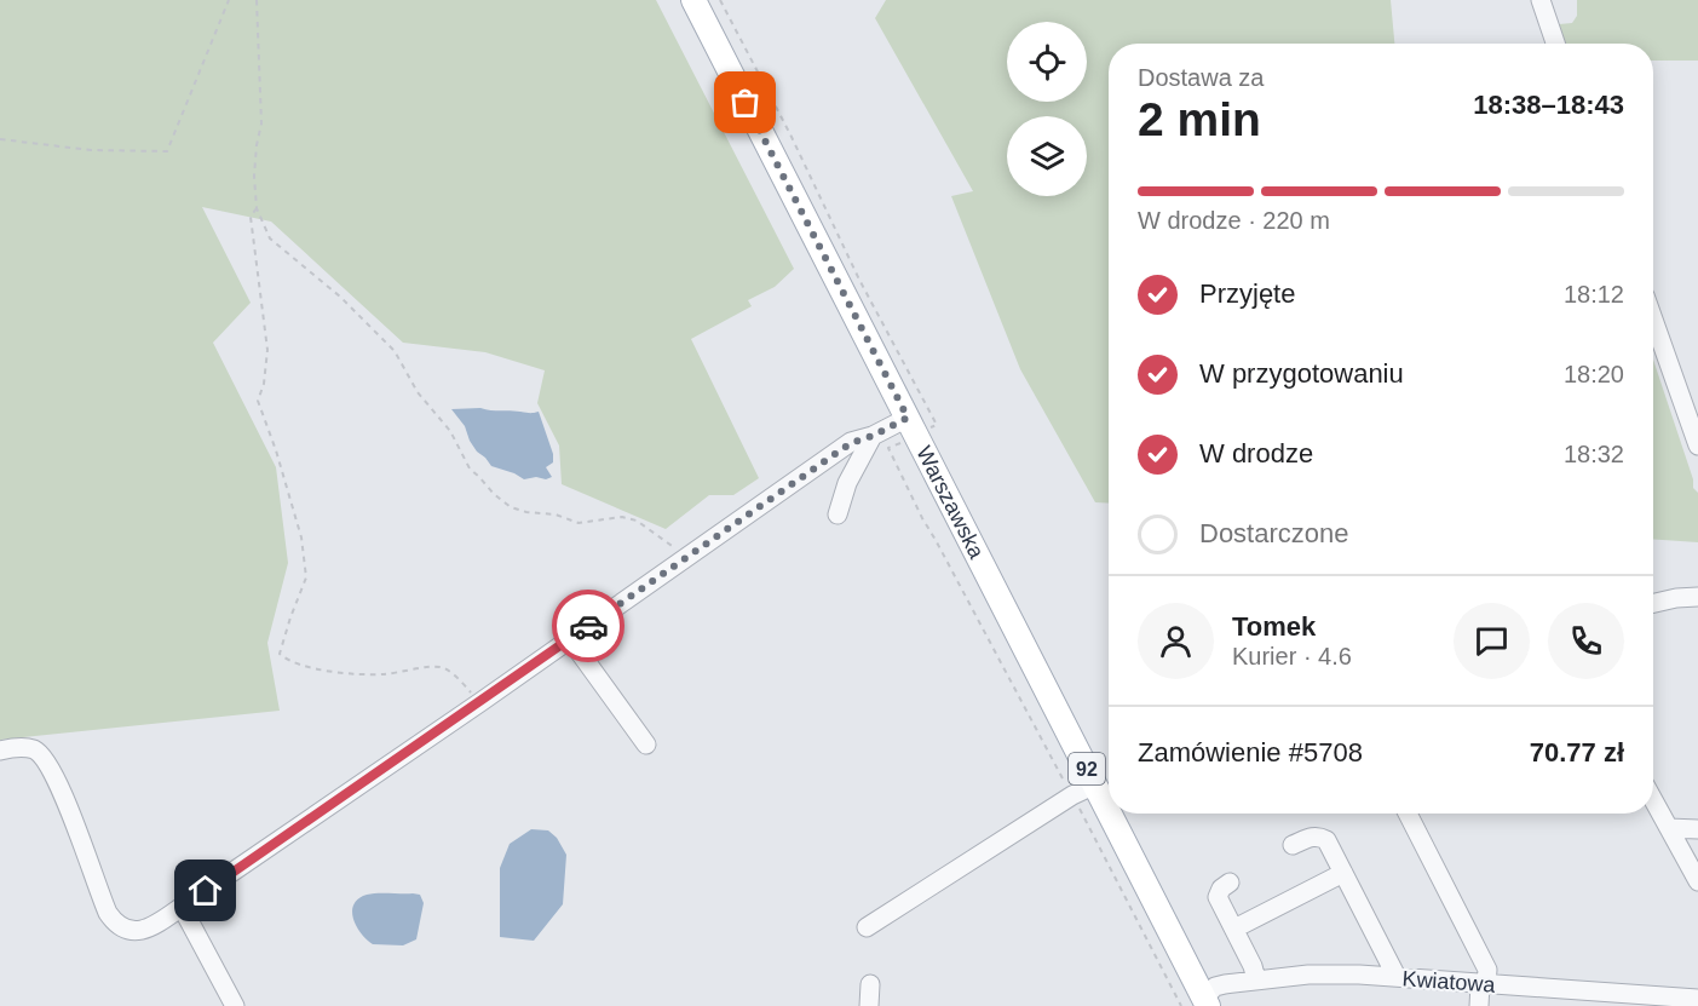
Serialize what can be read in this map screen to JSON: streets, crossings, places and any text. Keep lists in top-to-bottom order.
{
  "streets": {
    "main road": ["Warszawska", "92"],
    "street": ["Kwiatowa"]
  },
  "crossings": [
    ["Warszawska", "Kwiatowa"]
  ],
  "page": {
    "heading": ["2 min", "Dostawa za", "18:38–18:43"],
    "panel": [
      "Tomek",
      "Kurier · 4.6",
      "Zamówienie #5708",
      "70.77 zł"
    ],
    "bar": "W drodze · 220 m",
    "list": [
      ["Przyjęte", "18:12"],
      ["W przygotowaniu", "18:20"],
      ["W drodze", "18:32"],
      "Dostarczone"
    ]
  }
}
